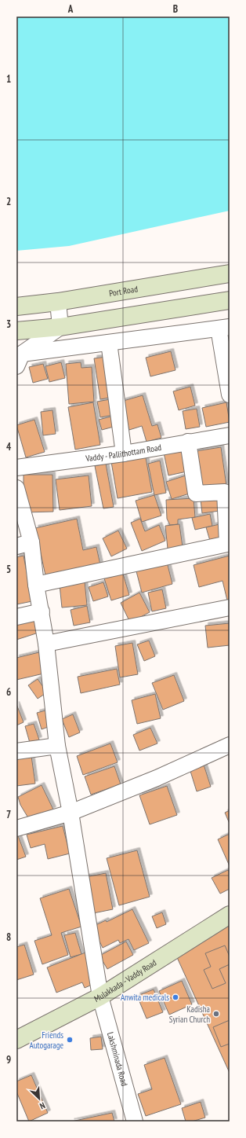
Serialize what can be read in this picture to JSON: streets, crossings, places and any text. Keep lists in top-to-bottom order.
{
  "streets": {
    "street": [
      "Port Road",
      "Vaddy - Pallithottam Road",
      "Mulakkada - Vaddy Road",
      "Lakshminada Road"
    ]
  },
  "crossings": [
    ["Mulakkada - Vaddy Road", "Lakshminada Road"]
  ],
  "places": ["Anwita medicals", "Kadisha Syrian Church", "Friends Autogarage"],
  "north": "bottom right",
  "grid": {
    "columns": ["A", "B"],
    "rows": [
      "1",
      "2",
      "3",
      "4",
      "5",
      "6",
      "7",
      "8",
      "9"
    ]
  }
}
